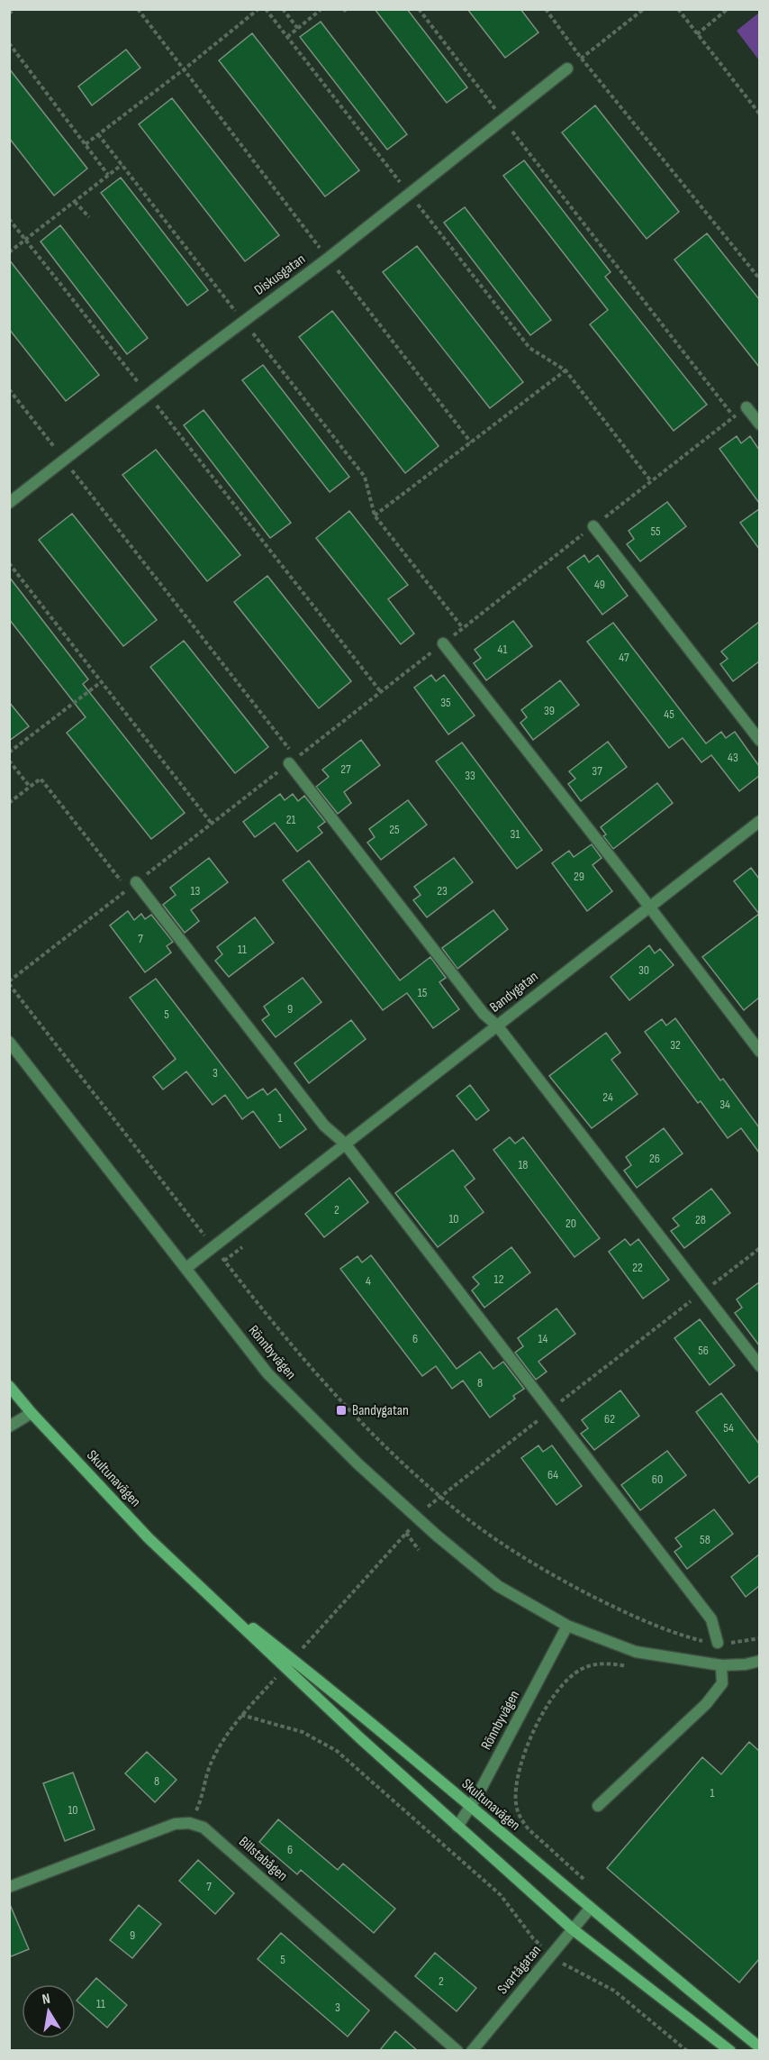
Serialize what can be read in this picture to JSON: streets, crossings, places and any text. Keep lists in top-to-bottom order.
{
  "streets": {
    "main road": ["Skultunavägen"],
    "street": [
      "Diskusgatan",
      "Bandygatan",
      "Rönnbyvägen",
      "Billstabågen",
      "Svartågatan"
    ]
  },
  "crossings": [
    ["Bandygatan", "Rönnbyvägen"],
    ["Rönnbyvägen", "Skultunavägen"],
    ["Skultunavägen", "Svartågatan"]
  ],
  "places": {
    "transit": ["Bandygatan"]
  },
  "house_numbers": [
    "55",
    "49",
    "41",
    "47",
    "35",
    "39",
    "45",
    "43",
    "27",
    "37",
    "33",
    "21",
    "25",
    "31",
    "29",
    "13",
    "23",
    "7",
    "11",
    "30",
    "15",
    "9",
    "5",
    "32",
    "3",
    "24",
    "34",
    "1",
    "26",
    "18",
    "2",
    "10",
    "28",
    "20",
    "22",
    "12",
    "4",
    "6",
    "14",
    "56",
    "8",
    "62",
    "54",
    "64",
    "60",
    "58",
    "8",
    "1",
    "10",
    "6",
    "7",
    "9",
    "5",
    "2",
    "11",
    "3"
  ],
  "north": "top"
}
